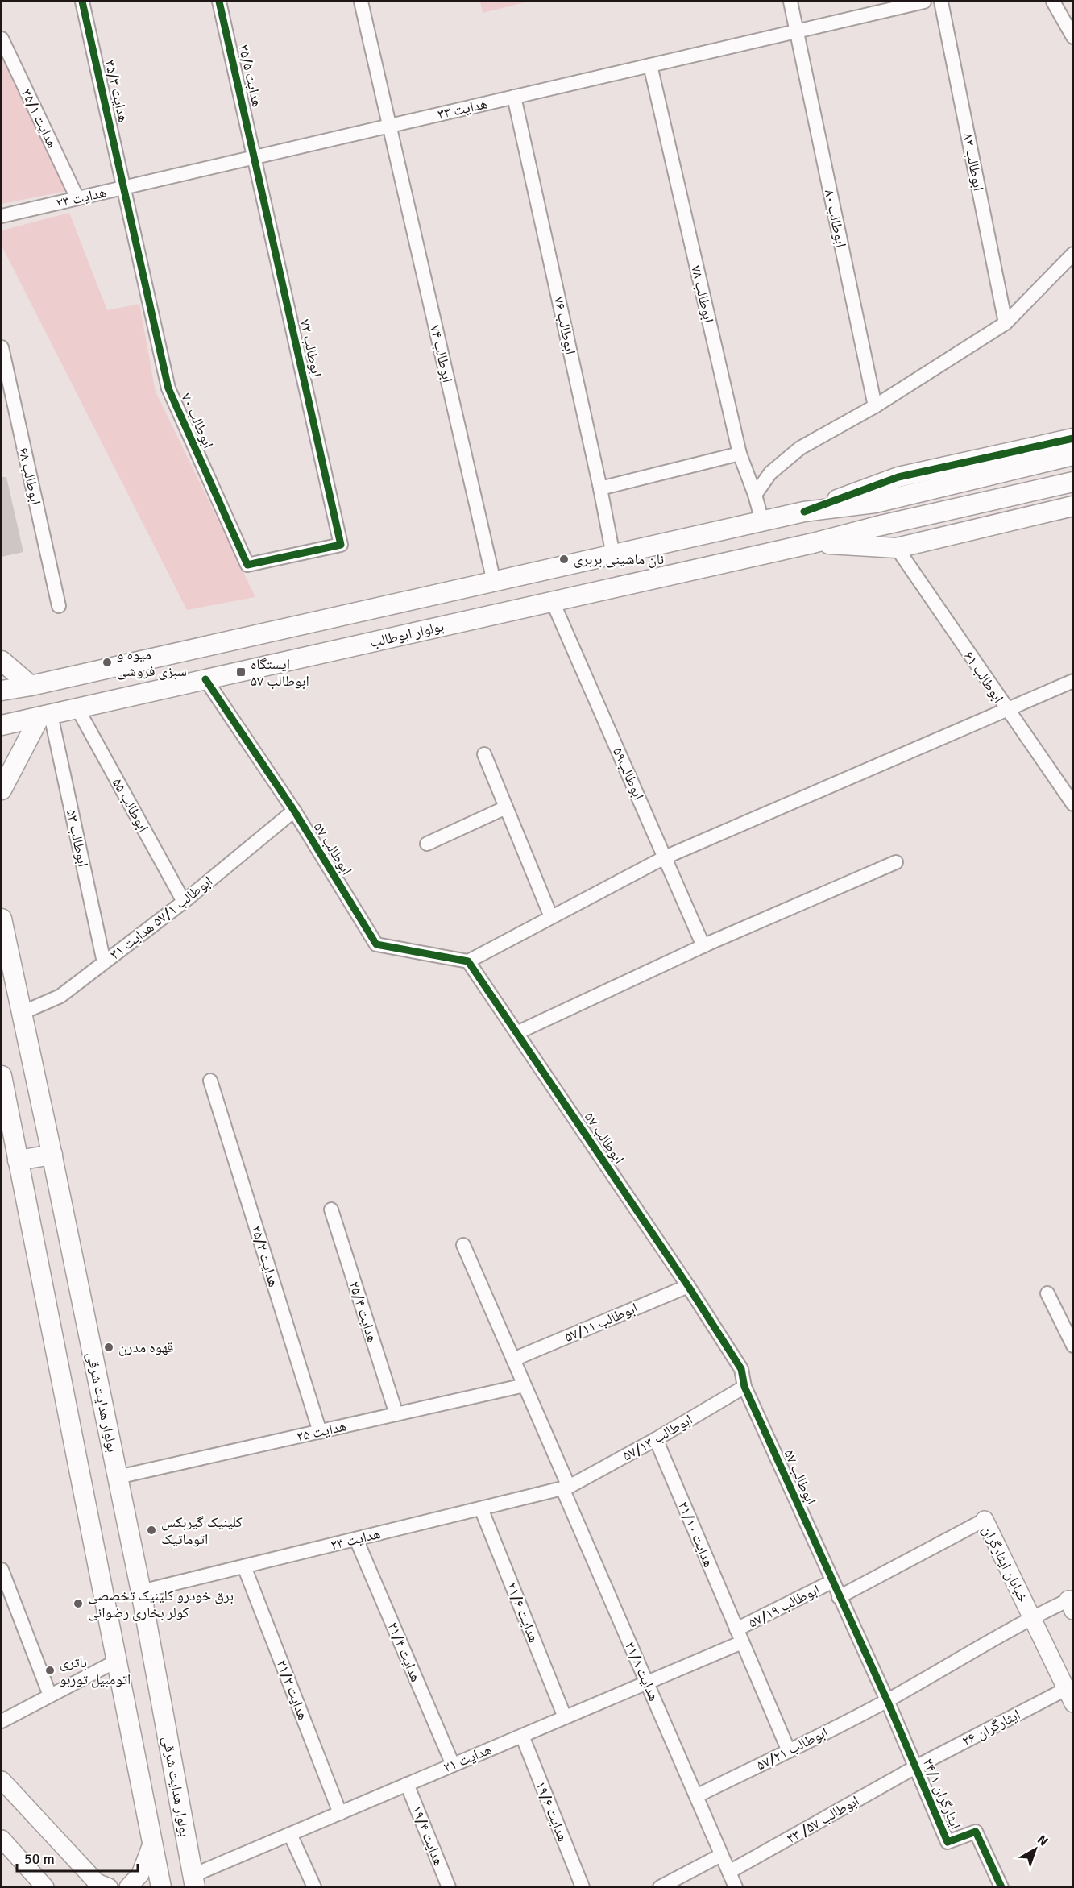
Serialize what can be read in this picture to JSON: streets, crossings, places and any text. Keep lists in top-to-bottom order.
{
  "streets": {
    "main road": ["بولوار ابوطالب", "بولوار هدایت شرقی"],
    "street": [
      "هدایت ۳۵/۵",
      "هدایت ۳۵/۳",
      "هدایت ۳۳",
      "هدایت ۳۵/۱",
      "ابوطالب ۸۲",
      "ابوطالب ۸۰",
      "ابوطالب ۷۸",
      "ابوطالب ۷۶",
      "ابوطالب ۷۲",
      "ابوطالب ۷۴",
      "ابوطالب ۷۰",
      "ابوطالب ۶۸",
      "ابوطالب ۶۱",
      "ابوطالب۵۹",
      "ابوطالب ۵۵",
      "ابوطالب ۵۳",
      "ابوطالب ۵۷",
      "ابوطالب ۵۷/۱ هدایت ۳۱",
      "هدایت ۲۵/۲",
      "هدایت ۲۵/۴",
      "ابوطالب ۵۷/۱۱",
      "هدایت ۲۵",
      "ابوطالب ۵۷/۱۳",
      "هدایت ۲۱/۱۰",
      "هدایت ۲۳",
      "خیابان ایثارگران",
      "ابوطالب ۵۷/۱۹",
      "هدایت ۲۱/۶",
      "هدایت ۲۱/۴",
      "هدایت ۲۱/۸",
      "هدایت ۲۱/۲",
      "ایثارگران ۲۶",
      "ابوطالب ۵۷/۲۱",
      "هدایت ۲۱",
      "ایثارگران ۲۴/۱",
      "هدایت ۱۹/۶",
      "ابوطالب ۵۷/ ۲۳",
      "هدایت ۱۹/۴"
    ]
  },
  "crossings": [
    ["هدایت ۳۵/۵", "هدایت ۳۳"],
    ["هدایت ۳۵/۵", "ابوطالب ۷۲"],
    ["هدایت ۳۵/۳", "هدایت ۳۳"],
    ["هدایت ۳۵/۳", "ابوطالب ۷۰"],
    ["هدایت ۳۳", "هدایت ۳۵/۱"],
    ["هدایت ۳۳", "ابوطالب ۸۰"],
    ["هدایت ۳۳", "ابوطالب ۷۸"],
    ["هدایت ۳۳", "ابوطالب ۷۶"],
    ["هدایت ۳۳", "ابوطالب ۷۲"],
    ["هدایت ۳۳", "ابوطالب ۷۴"],
    ["هدایت ۳۳", "ابوطالب ۷۰"],
    ["ابوطالب ۷۲", "ابوطالب ۷۰"],
    ["بولوار ابوطالب", "ابوطالب۵۹"],
    ["بولوار ابوطالب", "ابوطالب ۵۵"],
    ["بولوار ابوطالب", "ابوطالب ۵۳"],
    ["بولوار ابوطالب", "ابوطالب ۵۷"],
    ["ابوطالب ۵۵", "ابوطالب ۵۷/۱ هدایت ۳۱"],
    ["ابوطالب ۵۳", "ابوطالب ۵۷/۱ هدایت ۳۱"],
    ["ابوطالب ۵۷", "ابوطالب ۵۷/۱ هدایت ۳۱"],
    ["ابوطالب ۵۷", "ابوطالب ۵۷/۱۱"],
    ["ابوطالب ۵۷", "ابوطالب ۵۷/۱۳"],
    ["ابوطالب ۵۷", "خیابان ایثارگران"],
    ["ابوطالب ۵۷", "ابوطالب ۵۷/۱۹"],
    ["ابوطالب ۵۷", "ابوطالب ۵۷/۲۱"],
    ["ابوطالب ۵۷", "ایثارگران ۲۴/۱"],
    ["ابوطالب ۵۷/۱ هدایت ۳۱", "بولوار هدایت شرقی"],
    ["هدایت ۲۵/۲", "هدایت ۲۵"],
    ["هدایت ۲۵/۴", "هدایت ۲۵"],
    ["ابوطالب ۵۷/۱۱", "هدایت ۲۱/۸"],
    ["بولوار هدایت شرقی", "هدایت ۲۵"],
    ["بولوار هدایت شرقی", "هدایت ۲۳"],
    ["بولوار هدایت شرقی", "هدایت ۲۱"],
    ["هدایت ۲۵", "هدایت ۲۱/۸"],
    ["ابوطالب ۵۷/۱۳", "هدایت ۲۱/۱۰"],
    ["ابوطالب ۵۷/۱۳", "هدایت ۲۳"],
    ["ابوطالب ۵۷/۱۳", "هدایت ۲۱/۸"],
    ["هدایت ۲۱/۱۰", "ابوطالب ۵۷/۱۹"],
    ["هدایت ۲۱/۱۰", "ابوطالب ۵۷/۲۱"],
    ["هدایت ۲۱/۱۰", "هدایت ۲۱"],
    ["هدایت ۲۳", "هدایت ۲۱/۶"],
    ["هدایت ۲۳", "هدایت ۲۱/۴"],
    ["هدایت ۲۳", "هدایت ۲۱/۸"],
    ["هدایت ۲۳", "هدایت ۲۱/۲"],
    ["خیابان ایثارگران", "ایثارگران ۲۶"],
    ["خیابان ایثارگران", "ابوطالب ۵۷/۲۱"],
    ["ابوطالب ۵۷/۱۹", "هدایت ۲۱"],
    ["هدایت ۲۱/۶", "هدایت ۲۱"],
    ["هدایت ۲۱/۴", "هدایت ۲۱"],
    ["هدایت ۲۱/۸", "ابوطالب ۵۷/۲۱"],
    ["هدایت ۲۱/۸", "هدایت ۲۱"],
    ["هدایت ۲۱/۸", "ابوطالب ۵۷/ ۲۳"],
    ["هدایت ۲۱/۲", "هدایت ۲۱"],
    ["ایثارگران ۲۶", "ایثارگران ۲۴/۱"],
    ["ایثارگران ۲۶", "ابوطالب ۵۷/ ۲۳"],
    ["ابوطالب ۵۷/۲۱", "ایثارگران ۲۴/۱"],
    ["هدایت ۲۱", "هدایت ۱۹/۶"],
    ["هدایت ۲۱", "هدایت ۱۹/۴"],
    ["ایثارگران ۲۴/۱", "ابوطالب ۵۷/ ۲۳"]
  ],
  "places": {
    "other": [
      "نان ماشینی بربری",
      "میوه و سبزی فروشی",
      "قهوه مدرن",
      "کلینیک گیربکس اتوماتیک",
      "برق خودرو کلینیک تخصصی کولر بخاری رضوانی",
      "باتری اتومبیل توربو"
    ],
    "transit": ["ایستگاه ابوطالب ۵۷"]
  },
  "scale_bar": "50 m",
  "north": "top right"
}
